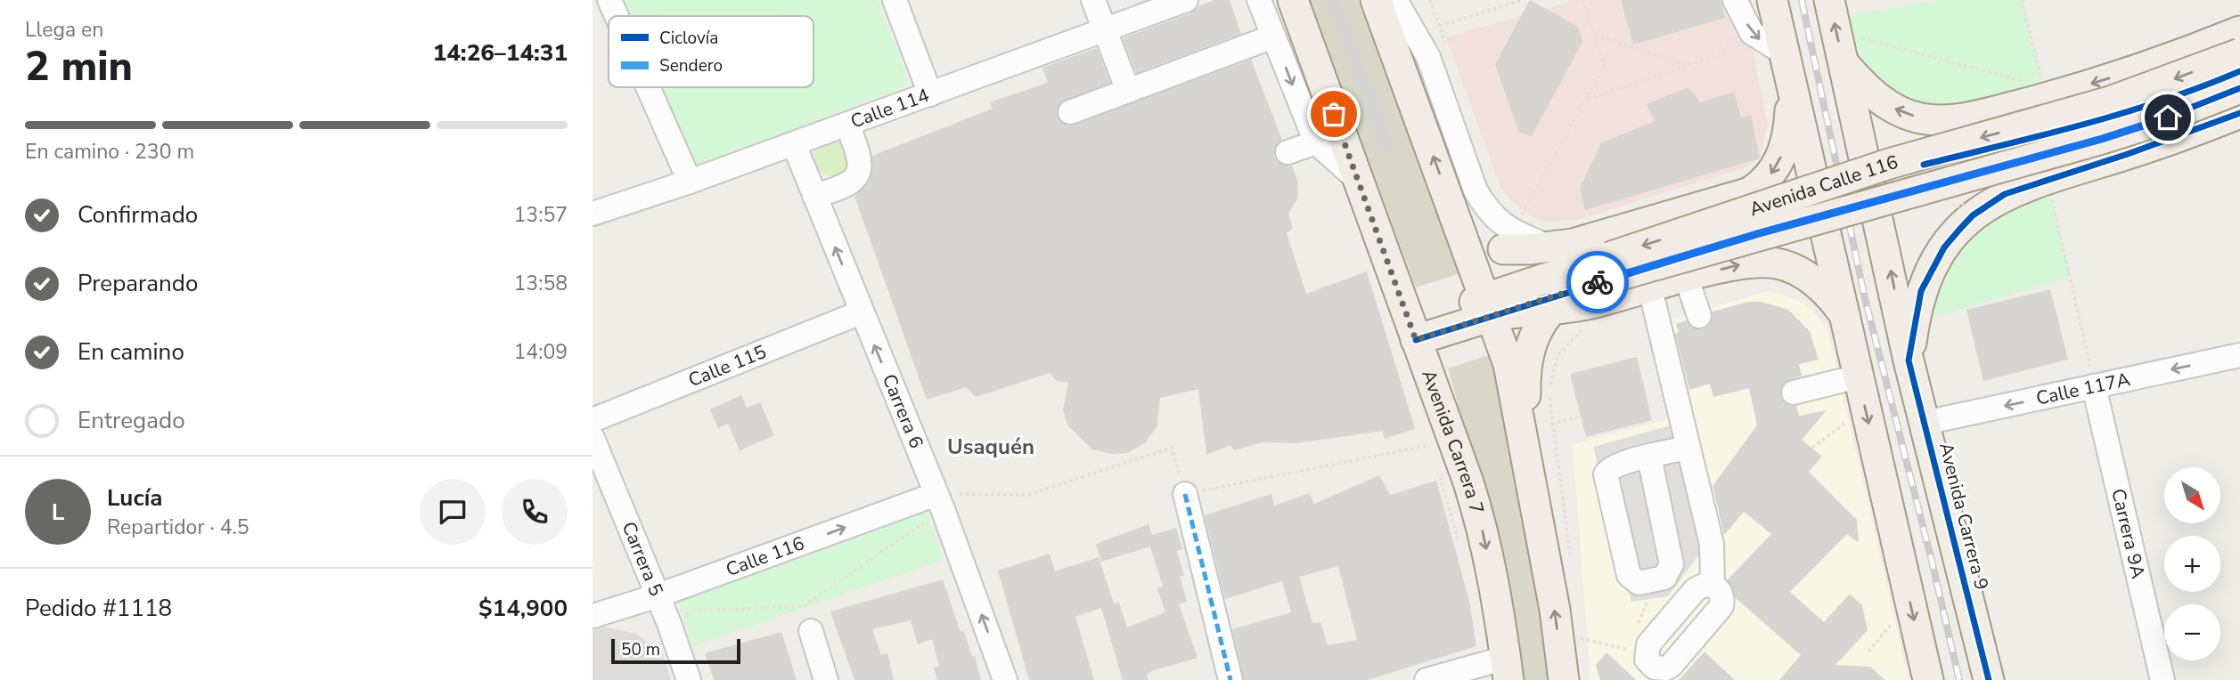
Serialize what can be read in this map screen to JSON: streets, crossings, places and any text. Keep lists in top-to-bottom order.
{
  "streets": {
    "main road": ["Avenida Calle 116", "Avenida Carrera 7", "Avenida Carrera 9"],
    "street": [
      "Calle 114",
      "Calle 115",
      "Calle 117A",
      "Carrera 6",
      "Carrera 9A",
      "Calle 116",
      "Carrera 5"
    ]
  },
  "crossings": [
    ["Calle 114", "Carrera 6"],
    ["Avenida Calle 116", "Avenida Carrera 7"],
    ["Calle 115", "Carrera 6"],
    ["Calle 117A", "Avenida Carrera 9"],
    ["Calle 117A", "Carrera 9A"],
    ["Carrera 6", "Calle 116"],
    ["Calle 116", "Carrera 5"]
  ],
  "one_way": ["Calle 117A", "Carrera 6", "Calle 116"],
  "districts": ["Usaquén"],
  "legend": ["Ciclovía", "Sendero"],
  "scale_bar": "50 m",
  "north": "bottom right",
  "page": {
    "heading": ["2 min", "Llega en", "14:26–14:31"],
    "panel": [
      "Lucía",
      "Repartidor · 4.5",
      "Pedido #1118",
      "$14,900"
    ],
    "bar": "En camino · 230 m",
    "list": [
      ["Confirmado", "13:57"],
      ["Preparando", "13:58"],
      ["En camino", "14:09"],
      "Entregado"
    ],
    "map_buttons": ["+", "−"],
    "round": "L",
    "scale": "50 m"
  }
}
